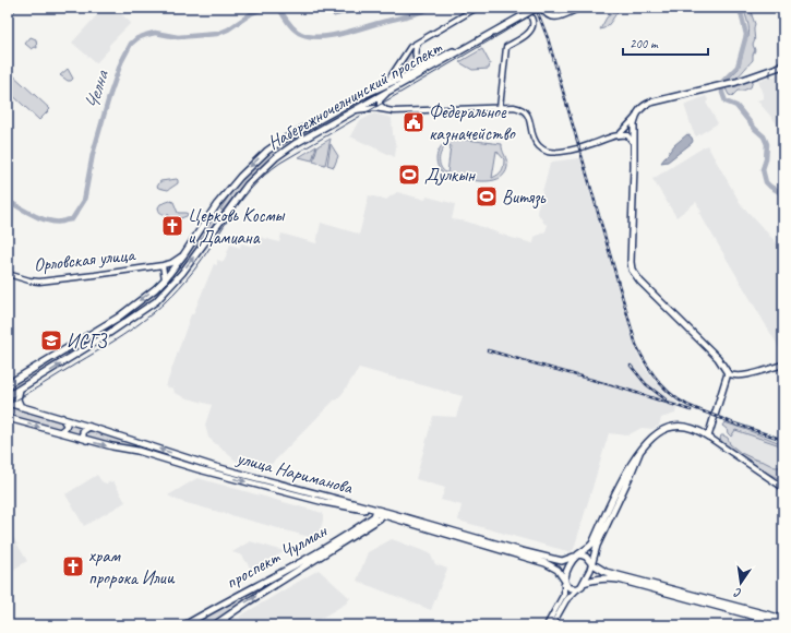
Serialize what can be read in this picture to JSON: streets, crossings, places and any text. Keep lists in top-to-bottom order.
{
  "streets": {
    "main road": ["Набережночелнинский проспект", "улица Нариманова", "проспект Чулман"],
    "street": ["Орловская улица"]
  },
  "crossings": [
    ["Набережночелнинский проспект", "Орловская улица"],
    ["улица Нариманова", "проспект Чулман"]
  ],
  "water": ["Челна"],
  "places": {
    "public building": ["Федеральное казначейство"],
    "sports": ["Дулкын", "Витязь"],
    "church": ["Церковь Космы и Дамиана", "храм пророка Илии"],
    "school or university": ["ИСГЗ"]
  },
  "scale_bar": "200 m",
  "north": "bottom"
}
